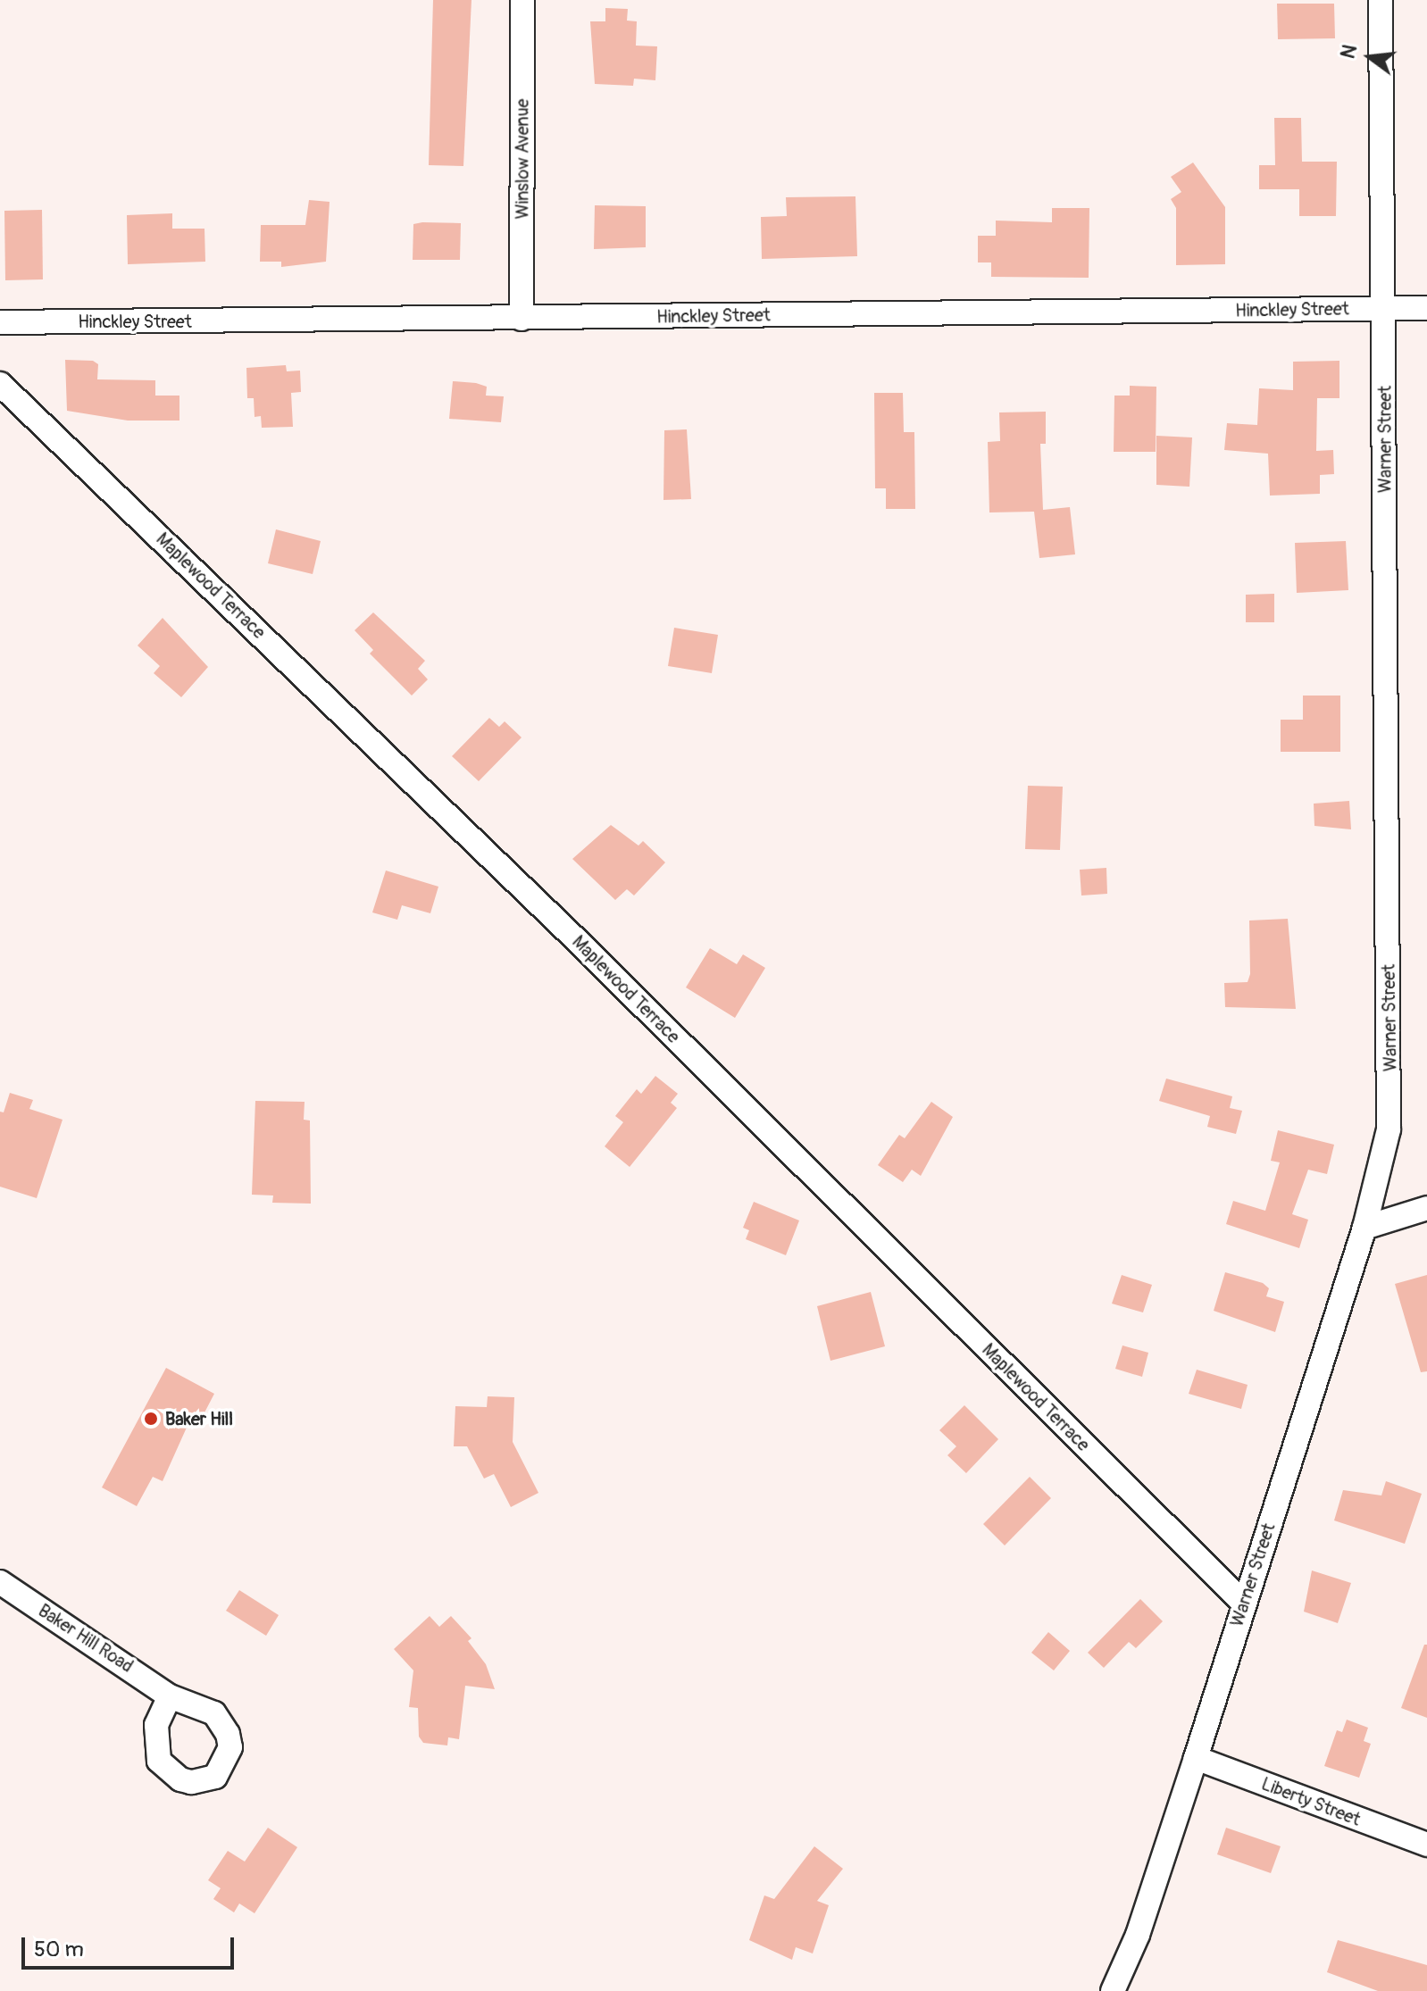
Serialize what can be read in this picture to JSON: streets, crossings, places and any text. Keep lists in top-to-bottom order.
{
  "streets": {
    "street": [
      "Winslow Avenue",
      "Hinckley Street",
      "Warner Street",
      "Maplewood Terrace",
      "Baker Hill Road",
      "Liberty Street"
    ]
  },
  "crossings": [
    ["Winslow Avenue", "Hinckley Street"],
    ["Hinckley Street", "Warner Street"],
    ["Warner Street", "Maplewood Terrace"],
    ["Warner Street", "Liberty Street"]
  ],
  "places": ["Baker Hill"],
  "scale_bar": "50 m",
  "north": "left"
}
